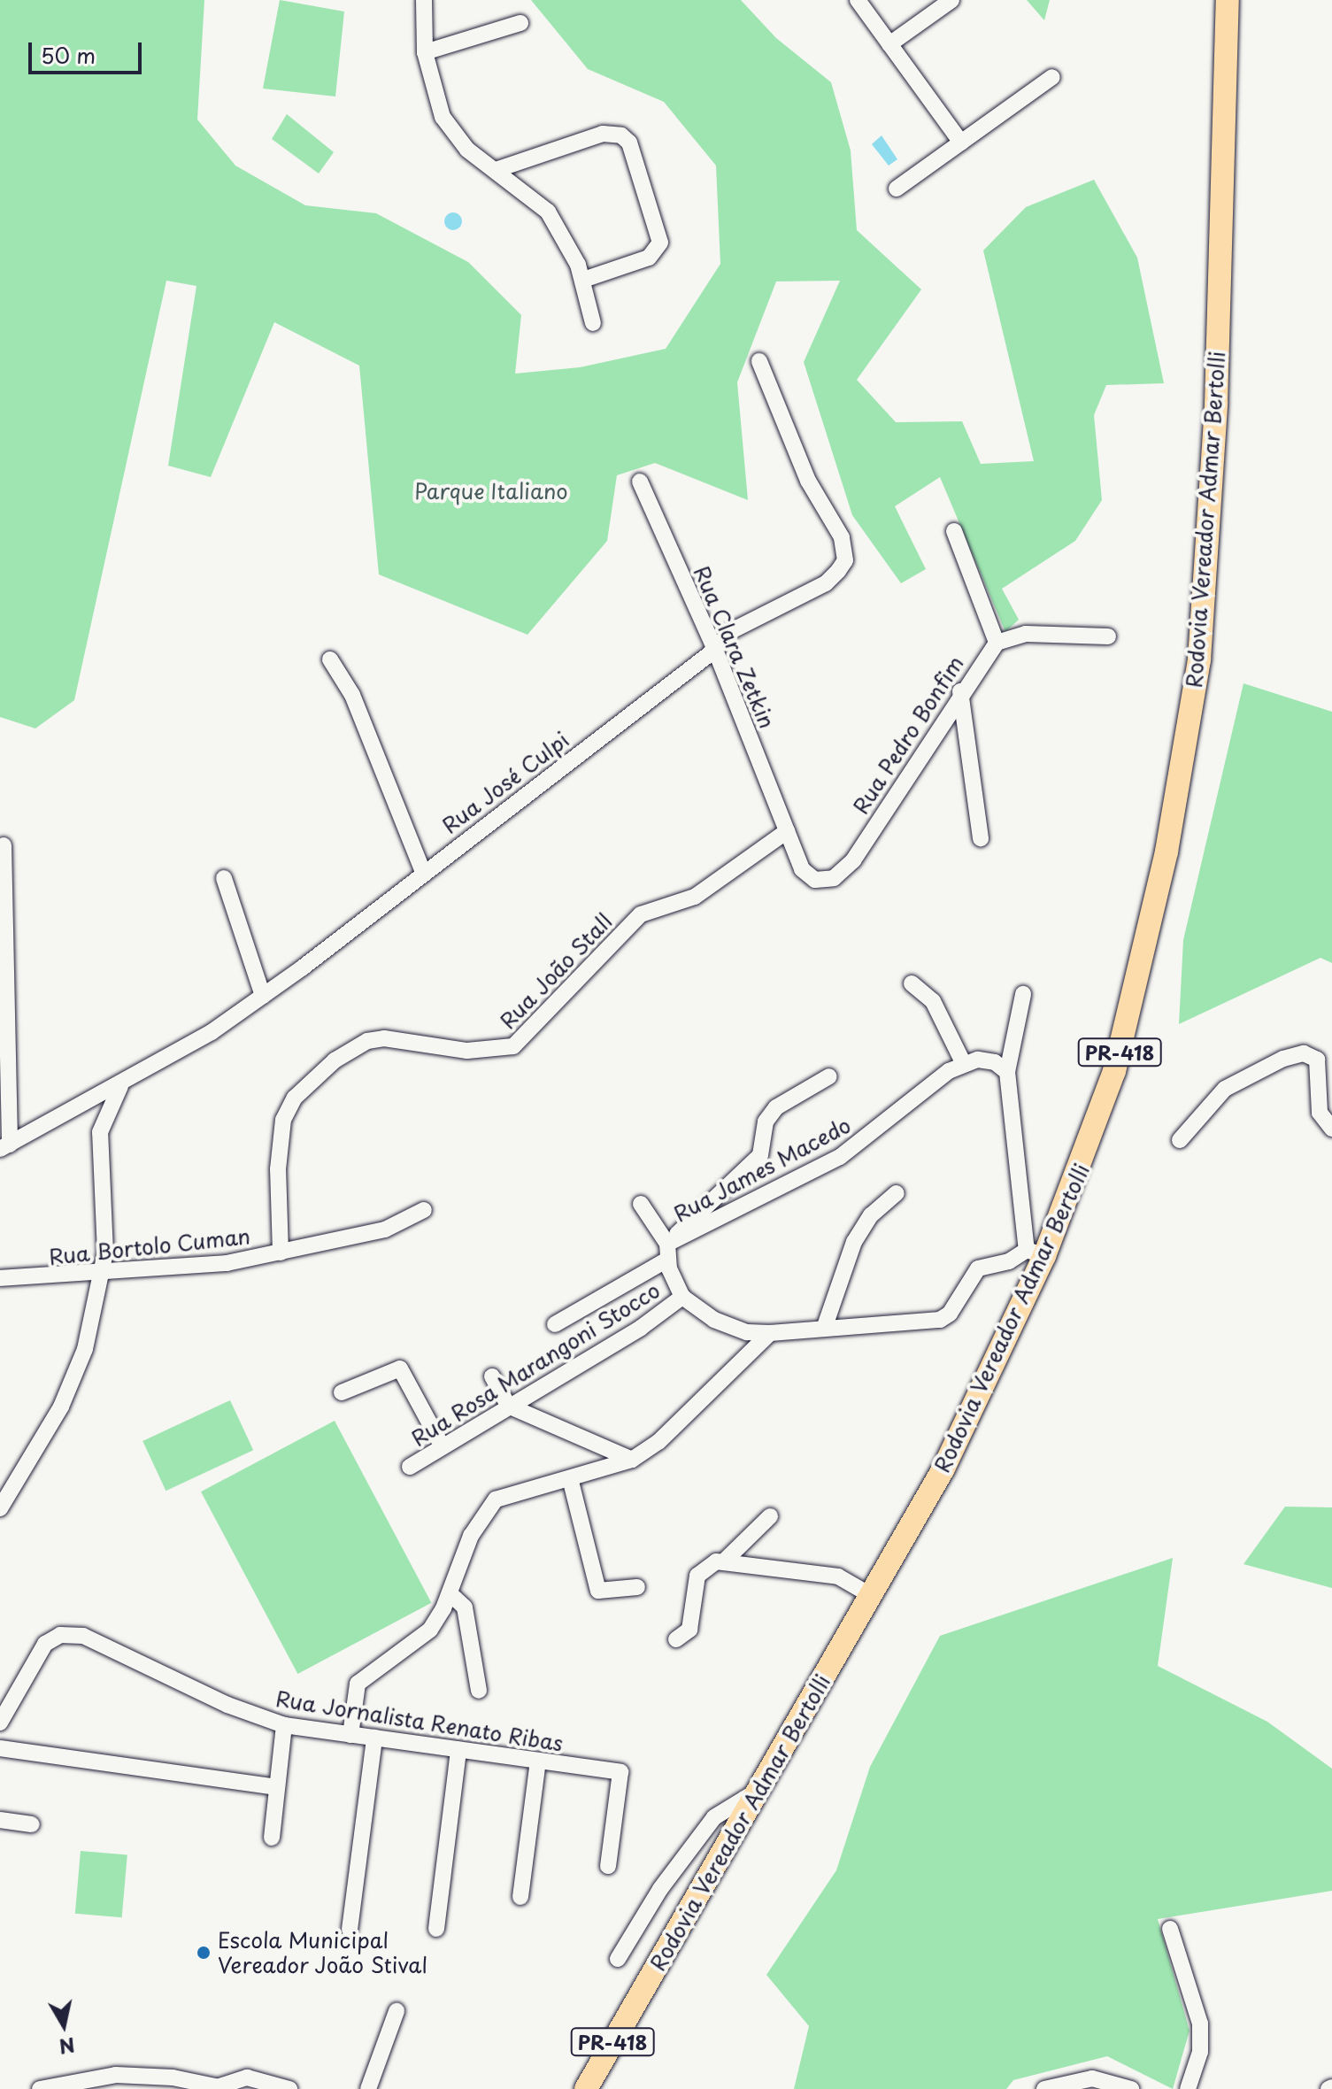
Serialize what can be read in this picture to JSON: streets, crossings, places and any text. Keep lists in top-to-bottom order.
{
  "streets": {
    "highway": ["Rodovia Vereador Admar Bertolli", "PR-418"],
    "street": [
      "Rua Clara Zetkin",
      "Rua Pedro Bonfim",
      "Rua José Culpi",
      "Rua João Stall",
      "Rua James Macedo",
      "Rua Bortolo Cuman",
      "Rua Rosa Marangoni Stocco",
      "Rua Jornalista Renato Ribas"
    ]
  },
  "crossings": [
    ["Rua Clara Zetkin", "Rua Pedro Bonfim"],
    ["Rua Clara Zetkin", "Rua José Culpi"],
    ["Rua Clara Zetkin", "Rua João Stall"],
    ["Rua Pedro Bonfim", "Rua João Stall"],
    ["Rua João Stall", "Rua Bortolo Cuman"]
  ],
  "parks": ["Parque Italiano"],
  "places": ["Escola Municipal Vereador João Stival"],
  "scale_bar": "50 m",
  "north": "bottom"
}
